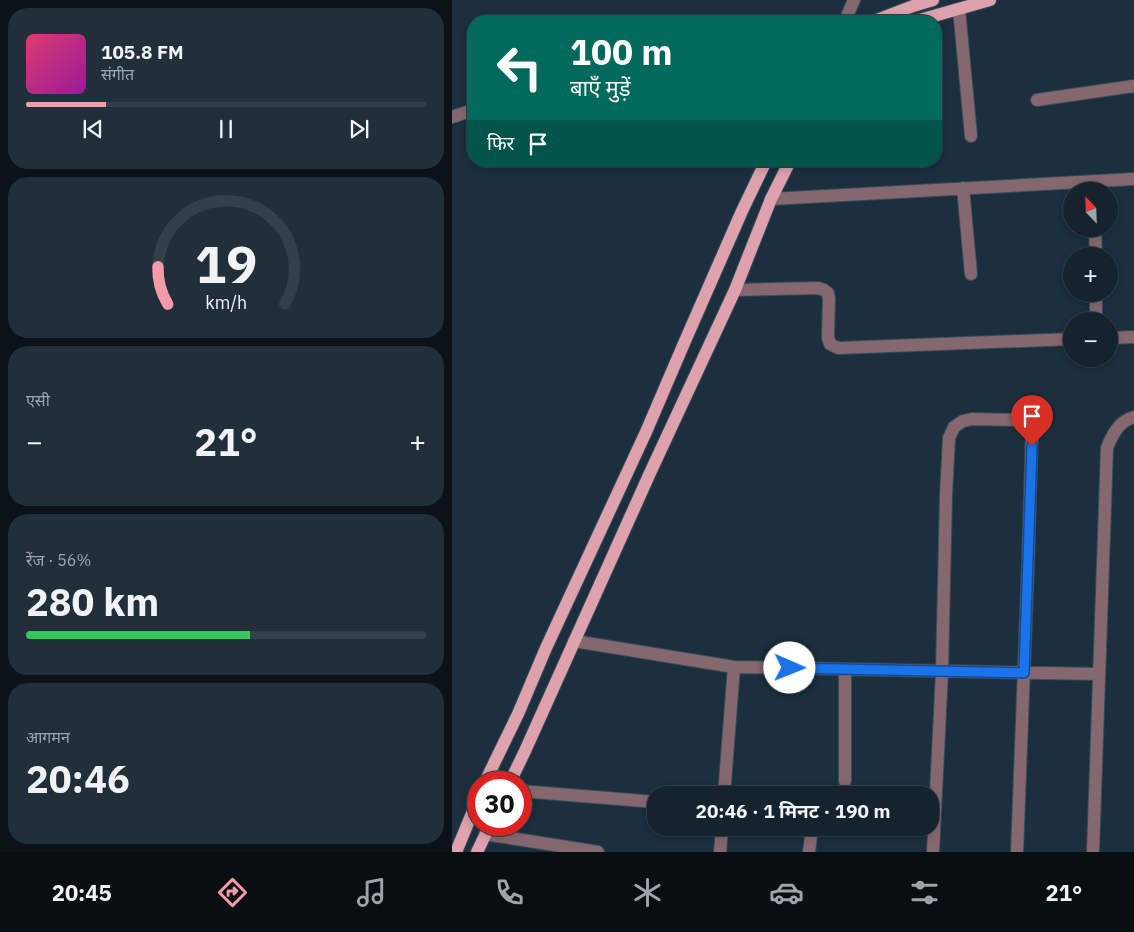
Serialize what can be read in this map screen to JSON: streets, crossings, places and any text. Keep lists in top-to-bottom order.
{
  "north": "top left",
  "page": {
    "turn": ["100 m", "बाएँ मुड़ें"],
    "song": ["105.8 FM", "संगीत"],
    "then": "फिर",
    "map_buttons": ["+", "−"],
    "tile": [
      "एसी",
      ["रेंज · 56%", "280 km"],
      ["आगमन", "20:46"]
    ],
    "heat": ["−", "21°", "+"],
    "limit": "30",
    "trip": "20:46 · 1 मिनट · 190 m",
    "tabs": ["20:45", "21°"],
    "gauge": ["19", "km/h"]
  }
}
